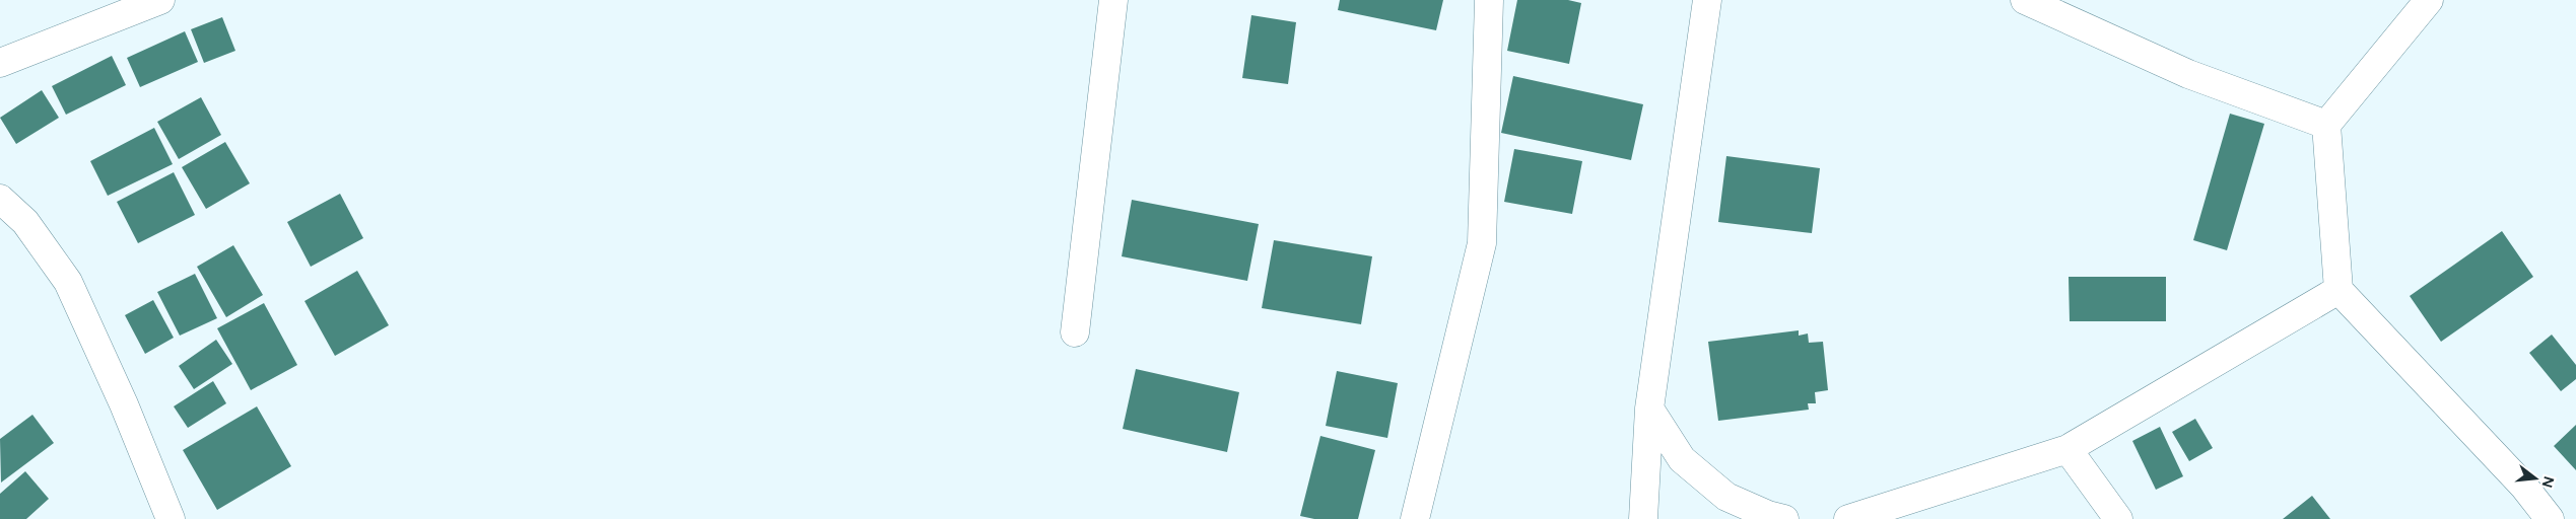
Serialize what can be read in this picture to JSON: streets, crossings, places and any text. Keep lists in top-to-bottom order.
{
  "north": "right"
}
